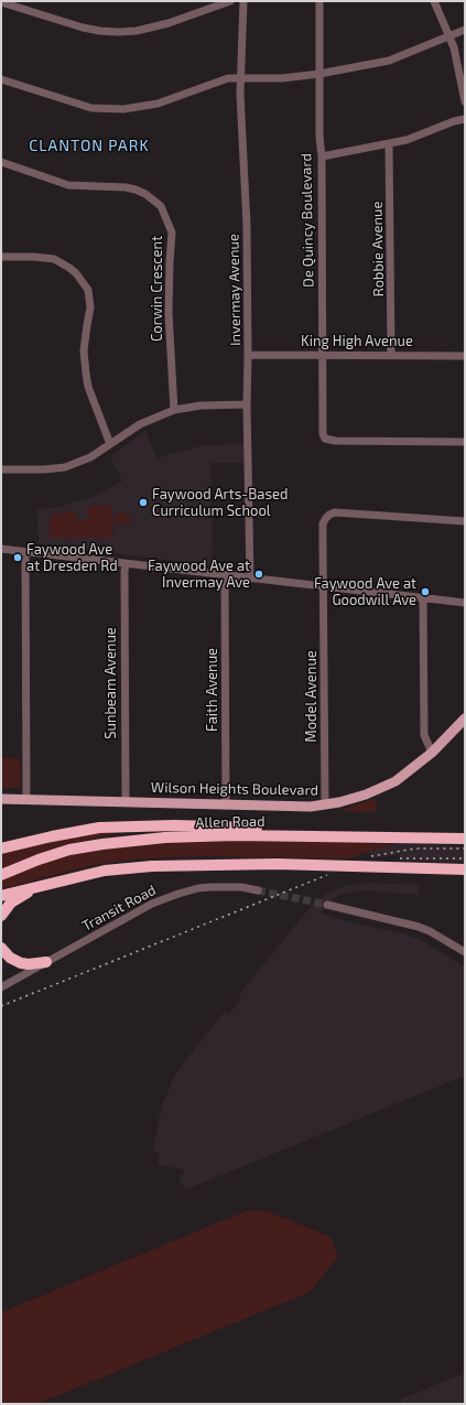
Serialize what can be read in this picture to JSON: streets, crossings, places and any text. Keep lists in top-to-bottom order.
{
  "streets": {
    "highway": ["Allen Road"],
    "main road": ["Wilson Heights Boulevard"],
    "street": [
      "De Quincy Boulevard",
      "Robbie Avenue",
      "Corwin Crescent",
      "Invermay Avenue",
      "King High Avenue",
      "Sunbeam Avenue",
      "Faith Avenue",
      "Model Avenue",
      "Transit Road"
    ]
  },
  "crossings": [
    ["De Quincy Boulevard", "King High Avenue"],
    ["Robbie Avenue", "King High Avenue"],
    ["Invermay Avenue", "King High Avenue"],
    ["Sunbeam Avenue", "Wilson Heights Boulevard"],
    ["Faith Avenue", "Wilson Heights Boulevard"],
    ["Model Avenue", "Wilson Heights Boulevard"]
  ],
  "districts": ["CLANTON PARK"],
  "places": [
    "Faywood Arts-Based Curriculum School",
    "Faywood Ave at Dresden Rd",
    "Faywood Ave at Invermay Ave",
    "Faywood Ave at Goodwill Ave"
  ]
}
